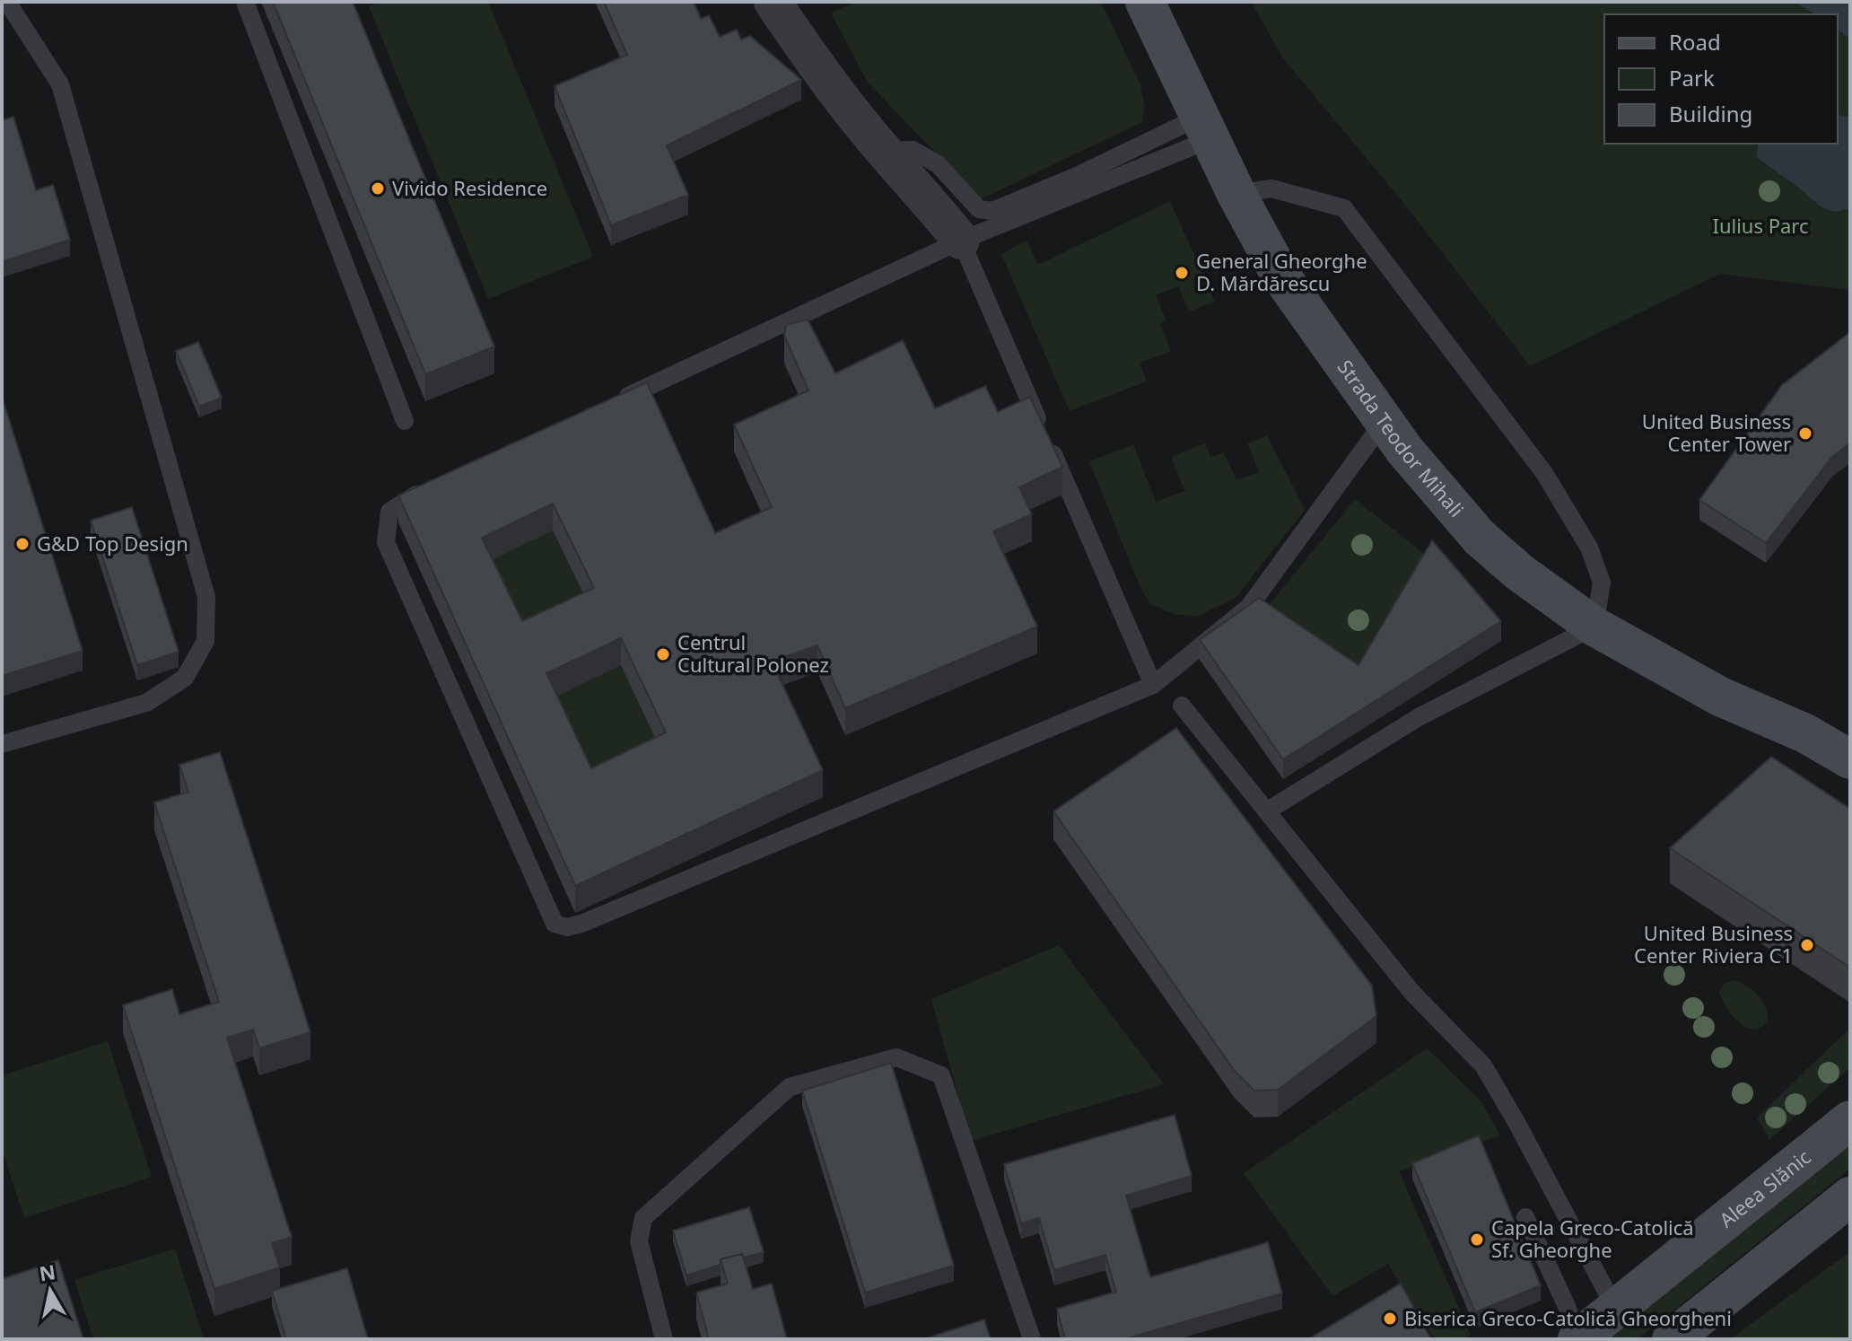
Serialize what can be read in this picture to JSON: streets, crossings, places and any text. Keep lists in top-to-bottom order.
{
  "streets": {
    "main road": ["Strada Teodor Mihali", "Aleea Slănic"]
  },
  "parks": ["Iulius Parc"],
  "places": [
    "Vivido Residence",
    "General Gheorghe D. Mărdărescu",
    "United Business Center Tower",
    "G&D Top Design",
    "Centrul Cultural Polonez",
    "United Business Center Riviera C1",
    "Capela Greco-Catolică Sf. Gheorghe",
    "Biserica Greco-Catolică Gheorgheni"
  ],
  "legend": ["Road", "Park", "Building"],
  "north": "top"
}
